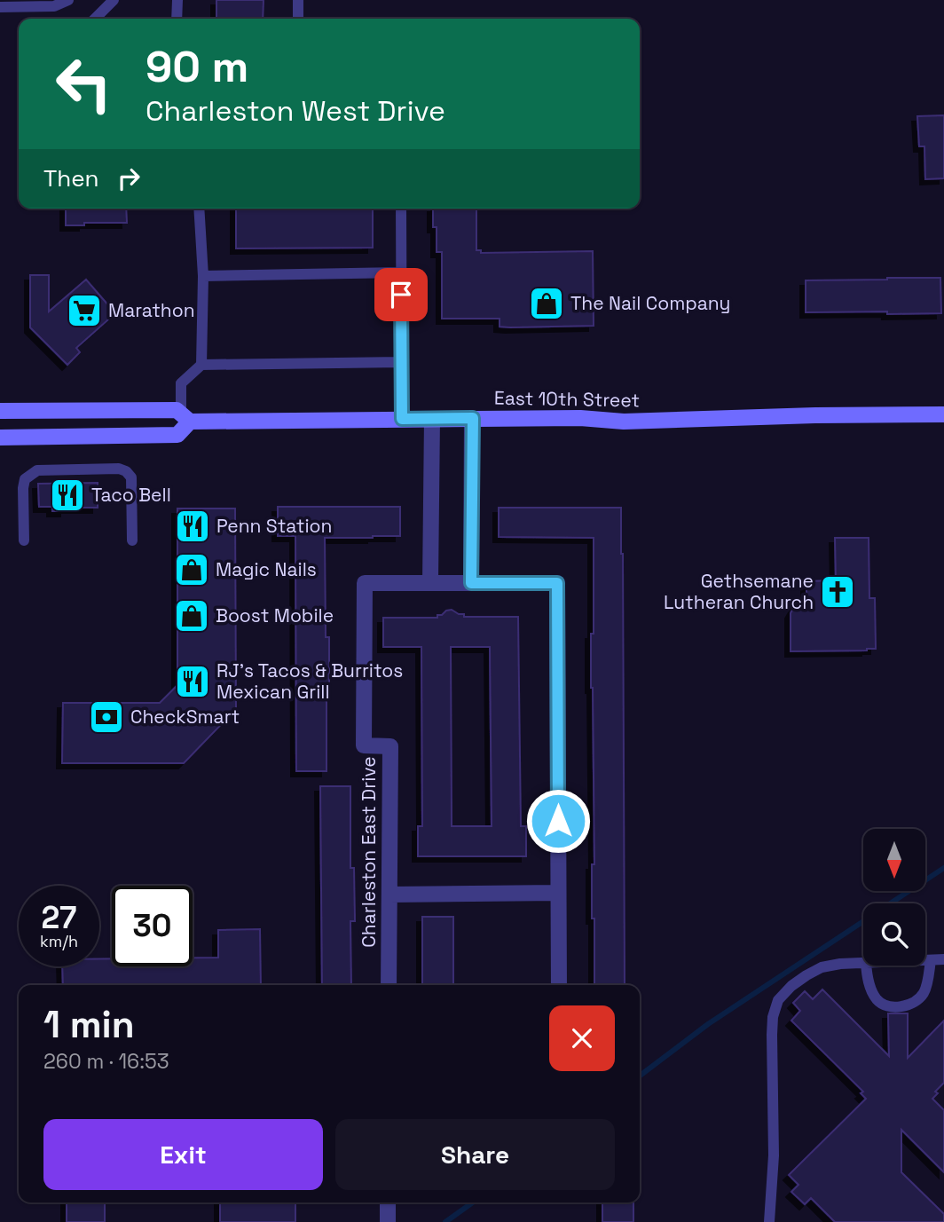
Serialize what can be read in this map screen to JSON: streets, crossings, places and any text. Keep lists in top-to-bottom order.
{
  "streets": {
    "main road": ["East 10th Street"],
    "street": ["Charleston East Drive"]
  },
  "places": {
    "shop": ["The Nail Company", "Magic Nails", "Boost Mobile"],
    "supermarket": ["Marathon"],
    "restaurant": ["Taco Bell", "Penn Station", "RJ's Tacos & Burritos Mexican Grill"],
    "church": ["Gethsemane Lutheran Church"],
    "bank": ["CheckSmart"]
  },
  "north": "bottom",
  "page": {
    "turn": ["90 m", "Charleston West Drive"],
    "then": "Then",
    "speed": "27 km/h",
    "limit": "30",
    "heading": ["1 min", "260 m · 16:53"],
    "buttons": ["Exit", "Share"]
  }
}
